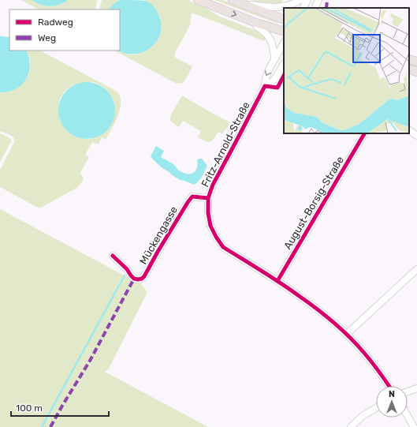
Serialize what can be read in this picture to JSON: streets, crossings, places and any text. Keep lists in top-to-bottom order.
{
  "streets": {
    "street": ["Fritz-Arnold-Straße", "August-Borsig-Straße", "Mückengasse"]
  },
  "crossings": [
    ["Fritz-Arnold-Straße", "August-Borsig-Straße"],
    ["Fritz-Arnold-Straße", "Mückengasse"]
  ],
  "legend": ["Radweg", "Weg"],
  "scale_bar": "100 m",
  "north": "top"
}
